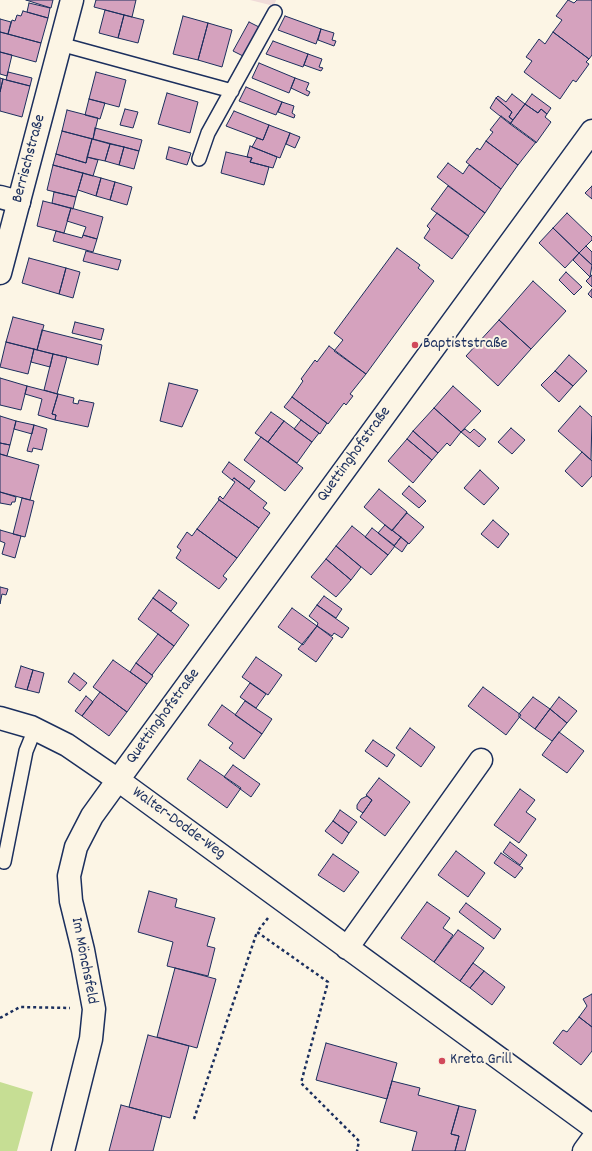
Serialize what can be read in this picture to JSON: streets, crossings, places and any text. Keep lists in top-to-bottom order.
{
  "streets": {
    "street": [
      "Berrischstraße",
      "Quettinghofstraße",
      "Walter-Dodde-Weg",
      "Im Mönchsfeld"
    ]
  },
  "crossings": [
    ["Quettinghofstraße", "Walter-Dodde-Weg"],
    ["Quettinghofstraße", "Im Mönchsfeld"],
    ["Walter-Dodde-Weg", "Im Mönchsfeld"]
  ],
  "places": ["Baptiststraße", "Kreta Grill"]
}
